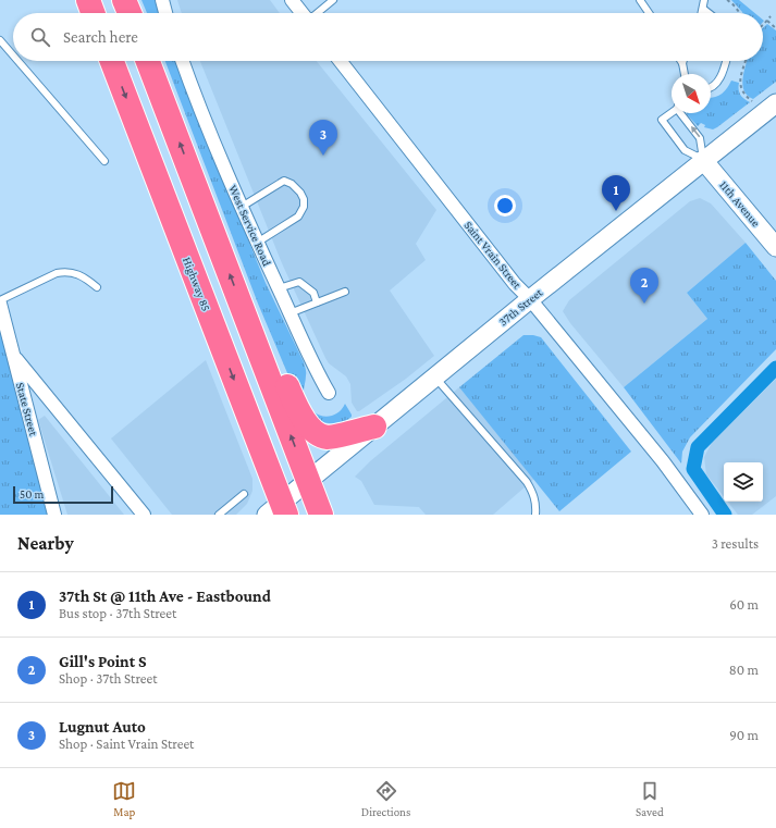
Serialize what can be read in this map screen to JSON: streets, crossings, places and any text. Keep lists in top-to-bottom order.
{
  "streets": {
    "highway": ["Highway 85"],
    "main road": ["11th Avenue", "37th Street"],
    "street": ["West Service Road", "Saint Vrain Street", "State Street"]
  },
  "crossings": [
    ["11th Avenue", "37th Street"],
    ["Saint Vrain Street", "37th Street"],
    ["Highway 85", "37th Street"]
  ],
  "scale_bar": "50 m",
  "north": "bottom right",
  "page": {
    "search": "Search here",
    "pins": ["3", "1", "2"],
    "scale": "50 m",
    "heading": ["Nearby", "3 results"],
    "list": [
      {
        "mark": "1",
        "name": "37th St @ 11th Ave - Eastbound",
        "note": "Bus stop · 37th Street",
        "value": "60 m"
      },
      {
        "mark": "2",
        "name": "Gill's Point S",
        "note": "Shop · 37th Street",
        "value": "80 m"
      },
      {
        "mark": "3",
        "name": "Lugnut Auto",
        "note": "Shop · Saint Vrain Street",
        "value": "90 m"
      }
    ],
    "nav": ["Map", "Directions", "Saved"]
  }
}
